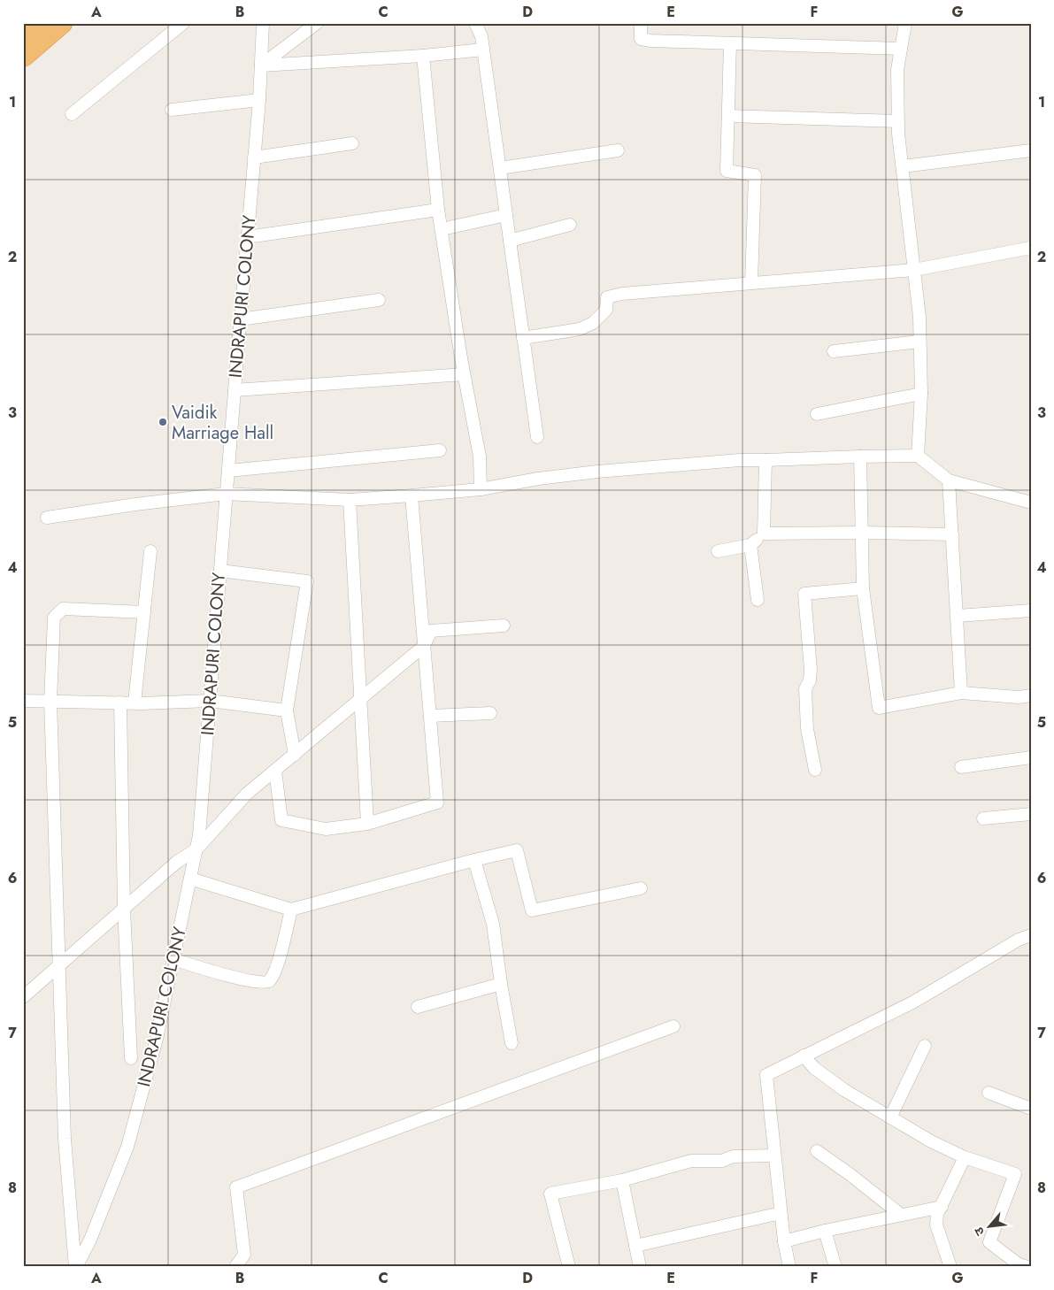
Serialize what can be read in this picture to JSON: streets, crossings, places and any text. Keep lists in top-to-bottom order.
{
  "streets": {
    "street": ["INDRAPURI COLONY"]
  },
  "places": ["Vaidik Marriage Hall"],
  "north": "bottom left",
  "grid": {
    "columns": [
      "A",
      "B",
      "C",
      "D",
      "E",
      "F",
      "G"
    ],
    "rows": [
      "1",
      "2",
      "3",
      "4",
      "5",
      "6",
      "7",
      "8"
    ]
  }
}
